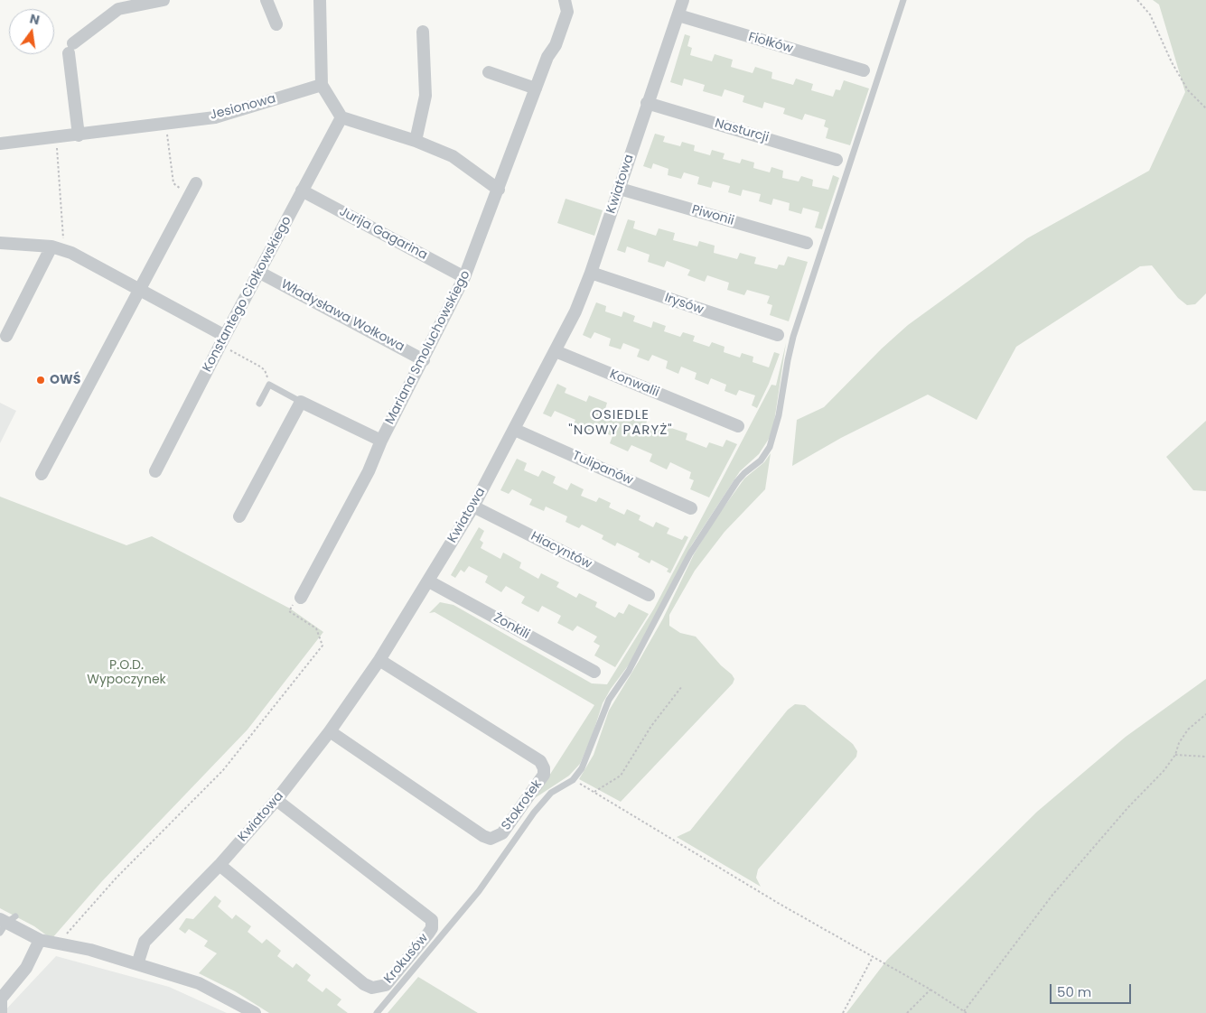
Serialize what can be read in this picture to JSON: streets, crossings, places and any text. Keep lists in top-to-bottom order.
{
  "streets": {
    "street": [
      "Fiołków",
      "Jesionowa",
      "Nasturcji",
      "Kwiatowa",
      "Piwonii",
      "Jurija Gagarina",
      "Konstantego Ciołkowskiego",
      "Irysów",
      "Władysława Wołkowa",
      "Mariana Smoluchowskiego",
      "Konwalii",
      "Tulipanów",
      "Hiacyntów",
      "Żonkili",
      "Stokrotek",
      "Krokusów"
    ]
  },
  "crossings": [
    ["Fiołków", "Kwiatowa"],
    ["Nasturcji", "Kwiatowa"],
    ["Kwiatowa", "Piwonii"],
    ["Kwiatowa", "Irysów"],
    ["Kwiatowa", "Konwalii"],
    ["Kwiatowa", "Tulipanów"],
    ["Kwiatowa", "Hiacyntów"],
    ["Kwiatowa", "Żonkili"],
    ["Kwiatowa", "Stokrotek"],
    ["Kwiatowa", "Krokusów"],
    ["Jurija Gagarina", "Konstantego Ciołkowskiego"],
    ["Jurija Gagarina", "Mariana Smoluchowskiego"],
    ["Konstantego Ciołkowskiego", "Władysława Wołkowa"],
    ["Władysława Wołkowa", "Mariana Smoluchowskiego"]
  ],
  "districts": ["OSIEDLE \"NOWY PARYŻ\""],
  "parks": ["P.O.D. Wypoczynek"],
  "places": ["OWŚ"],
  "scale_bar": "50 m",
  "north": "top"
}
